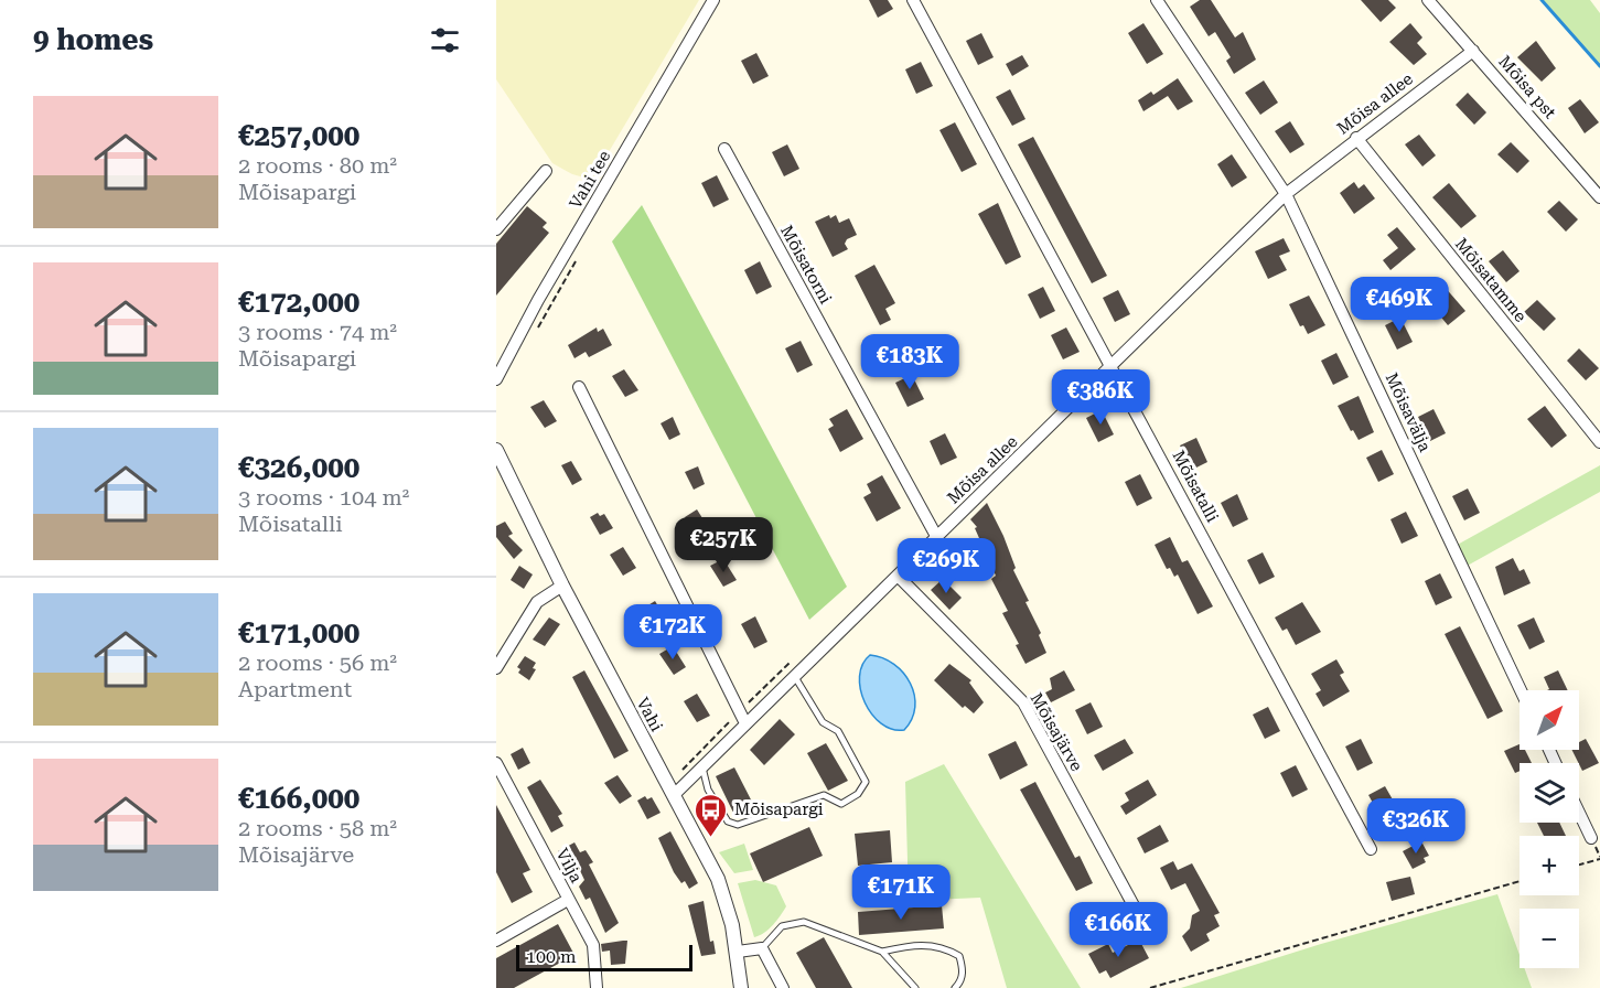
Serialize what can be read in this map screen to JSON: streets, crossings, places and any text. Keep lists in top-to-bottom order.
{
  "streets": {
    "street": [
      "Mõisa pst",
      "Mõisa allee",
      "Vahi tee",
      "Mõisatorni",
      "Mõisatamme",
      "Mõisavälja",
      "Mõisatalli",
      "Vahi",
      "Mõisajärve",
      "Vilja"
    ]
  },
  "crossings": [
    ["Mõisa pst", "Mõisa allee"],
    ["Mõisa allee", "Mõisatorni"],
    ["Mõisa allee", "Mõisatamme"],
    ["Mõisa allee", "Mõisavälja"],
    ["Mõisa allee", "Mõisatalli"],
    ["Mõisa allee", "Vahi"],
    ["Mõisa allee", "Mõisajärve"]
  ],
  "places": {
    "bus stop": ["Mõisapargi"]
  },
  "scale_bar": "100 m",
  "north": "top right",
  "page": {
    "heading": "9 homes",
    "list": [
      {
        "name": "€257,000",
        "note": "2 rooms · 80 m² · Mõisapargi"
      },
      {
        "name": "€172,000",
        "note": "3 rooms · 74 m² · Mõisapargi"
      },
      {
        "name": "€326,000",
        "note": "3 rooms · 104 m² · Mõisatalli"
      },
      {
        "name": "€171,000",
        "note": "2 rooms · 56 m² · Apartment"
      },
      {
        "name": "€166,000",
        "note": "2 rooms · 58 m² · Mõisajärve"
      }
    ],
    "price": [
      "€469K",
      "€183K",
      "€386K",
      "€257K",
      "€269K",
      "€172K",
      "€326K",
      "€171K",
      "€166K"
    ],
    "map_buttons": ["+", "−"],
    "scale": "100 m"
  }
}
